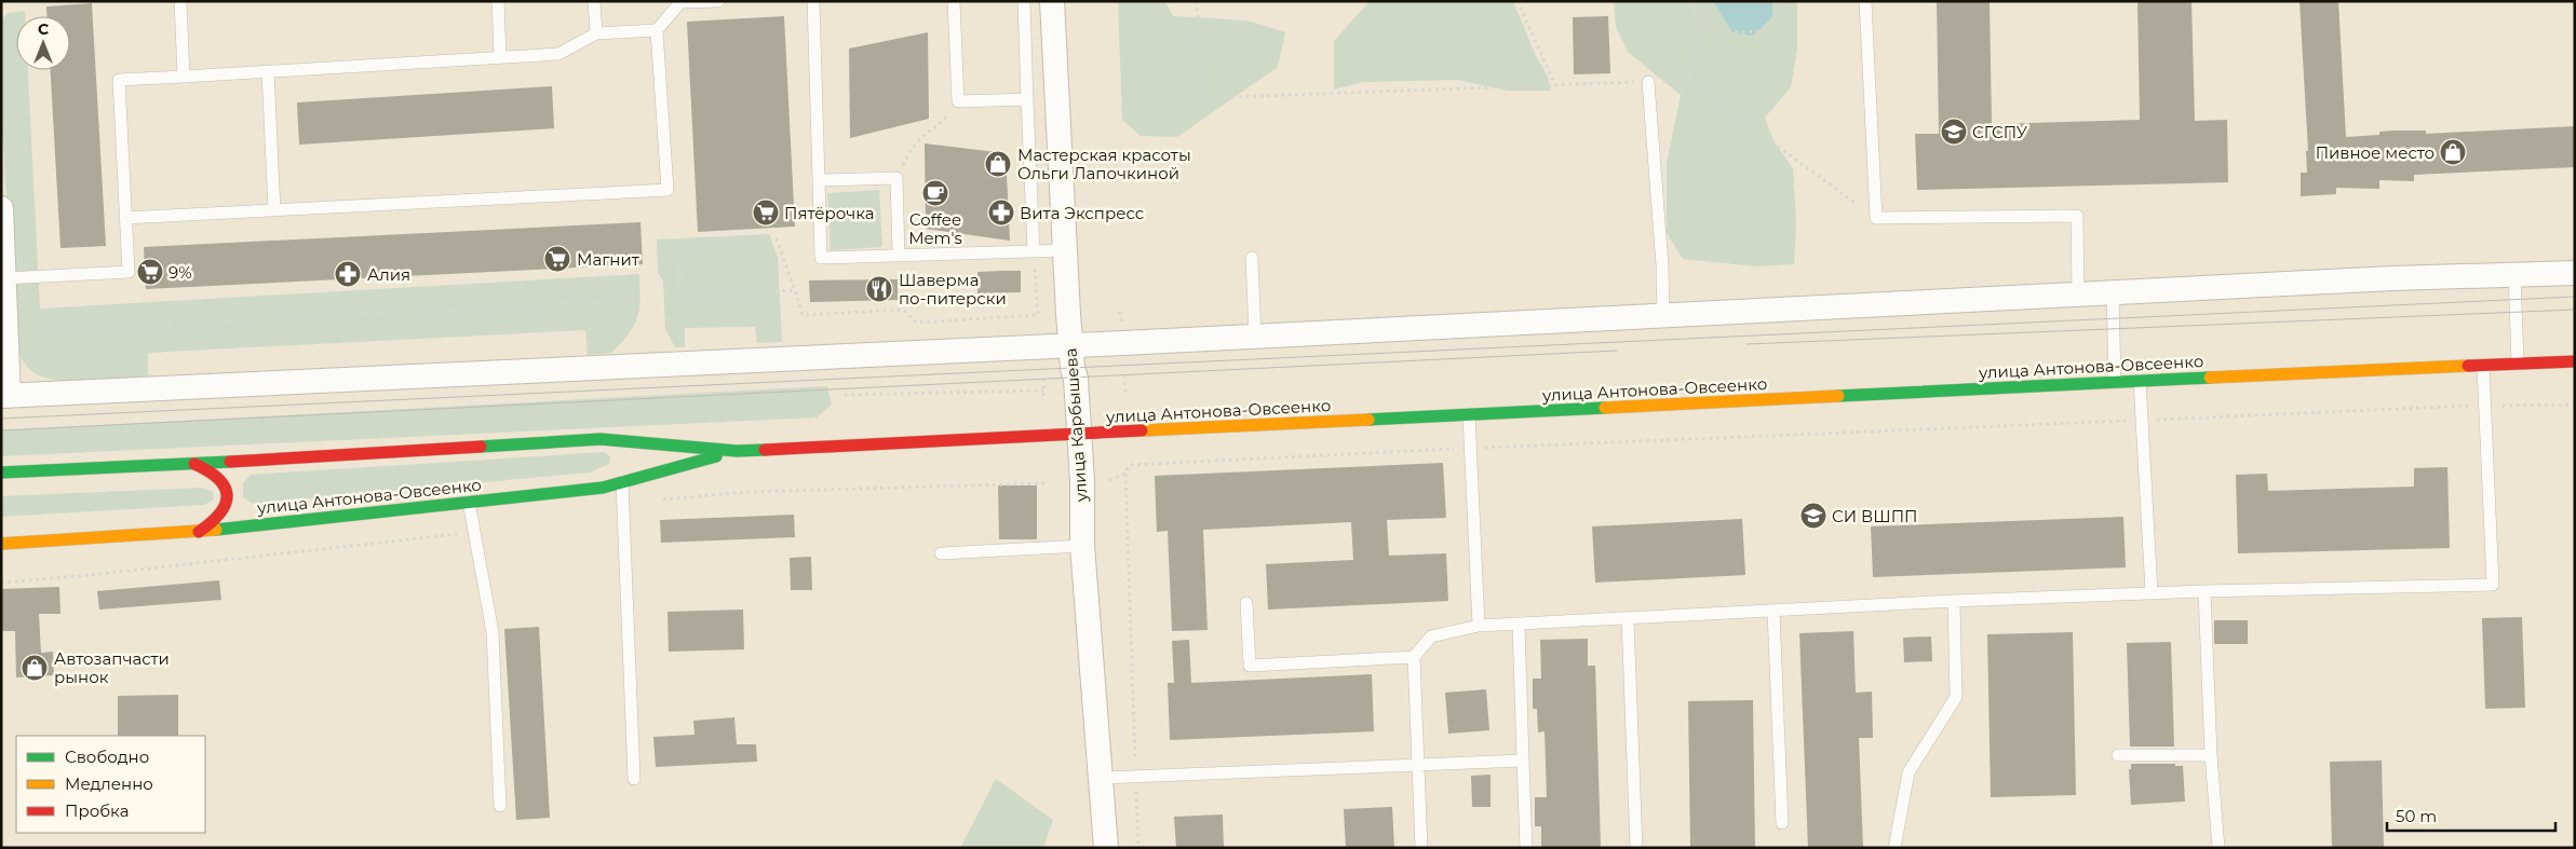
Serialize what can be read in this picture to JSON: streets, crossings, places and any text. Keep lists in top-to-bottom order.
{
  "streets": {
    "main road": ["улица Антонова-Овсеенко"],
    "street": ["улица Карбышева"]
  },
  "crossings": [
    ["улица Антонова-Овсеенко", "улица Карбышева"]
  ],
  "places": {
    "school or university": ["СГСПУ", "СИ ВШПП"],
    "shop": ["Пивное место", "Мастерская красоты Ольги Лапочкиной", "Автозапчасти рынок"],
    "cafe": ["Coffee Mem's"],
    "supermarket": ["Пятёрочка", "Магнит", "9%"],
    "pharmacy": ["Вита Экспресс", "Алия"],
    "restaurant": ["Шаверма по-питерски"]
  },
  "legend": ["Свободно", "Медленно", "Пробка"],
  "scale_bar": "50 m",
  "north": "top"
}
